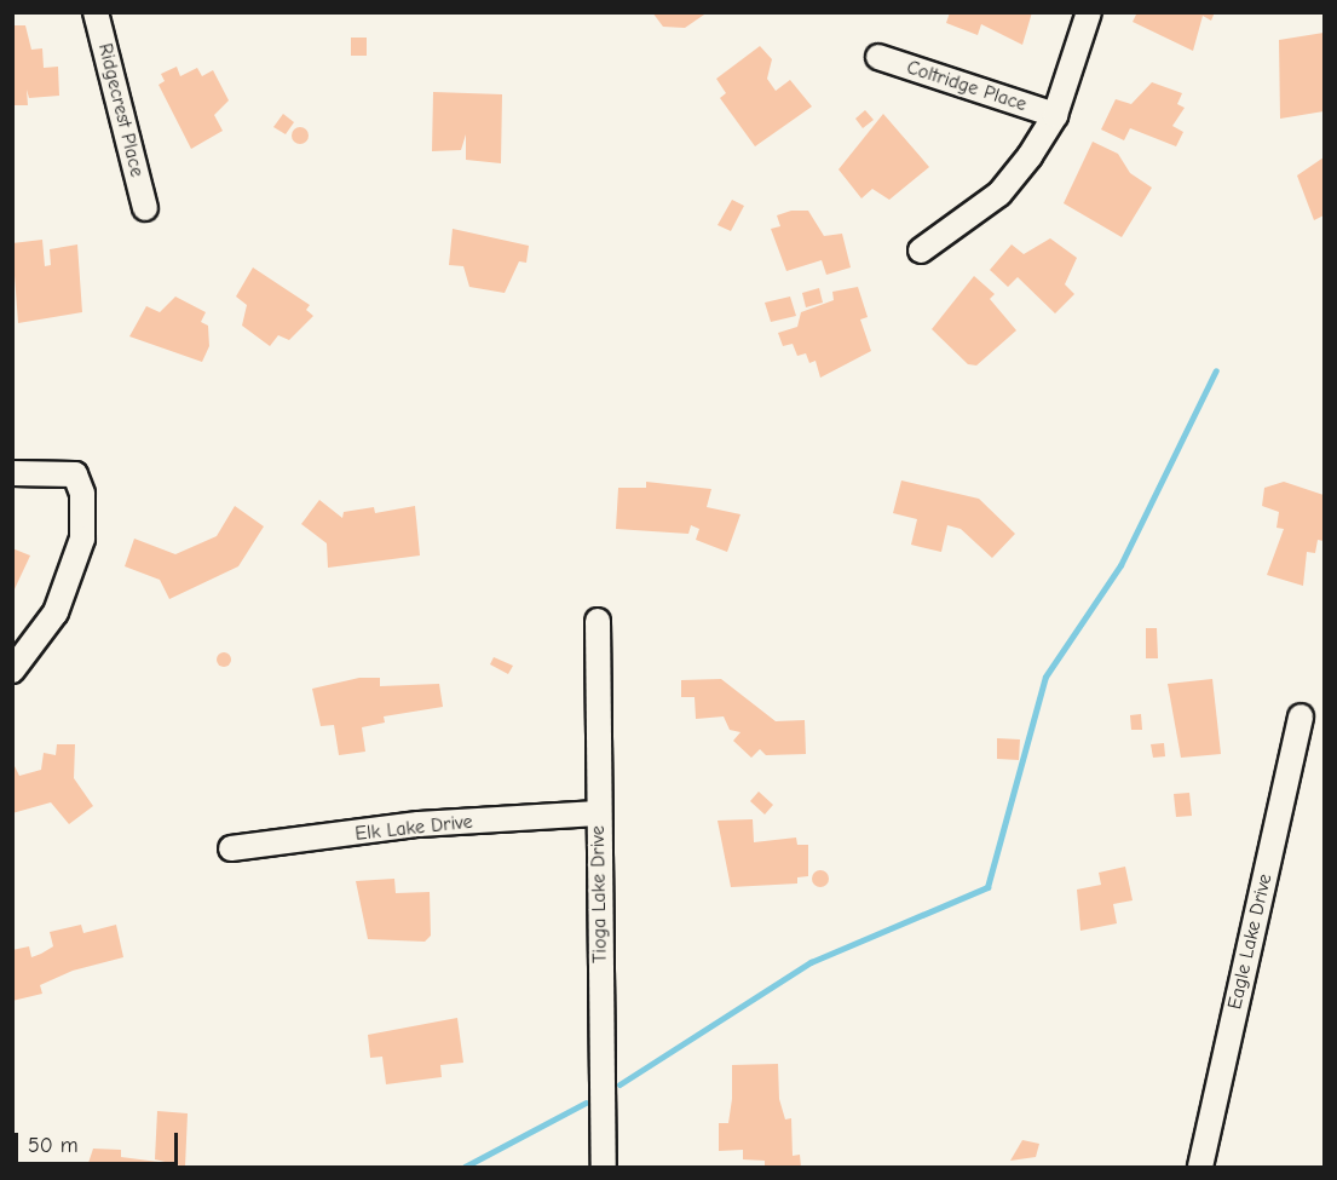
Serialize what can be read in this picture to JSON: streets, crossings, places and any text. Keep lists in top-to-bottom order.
{
  "streets": {
    "street": [
      "Coltridge Place",
      "Ridgecrest Place",
      "Elk Lake Drive",
      "Tioga Lake Drive",
      "Eagle Lake Drive"
    ]
  },
  "crossings": [
    ["Elk Lake Drive", "Tioga Lake Drive"]
  ],
  "scale_bar": "50 m"
}
